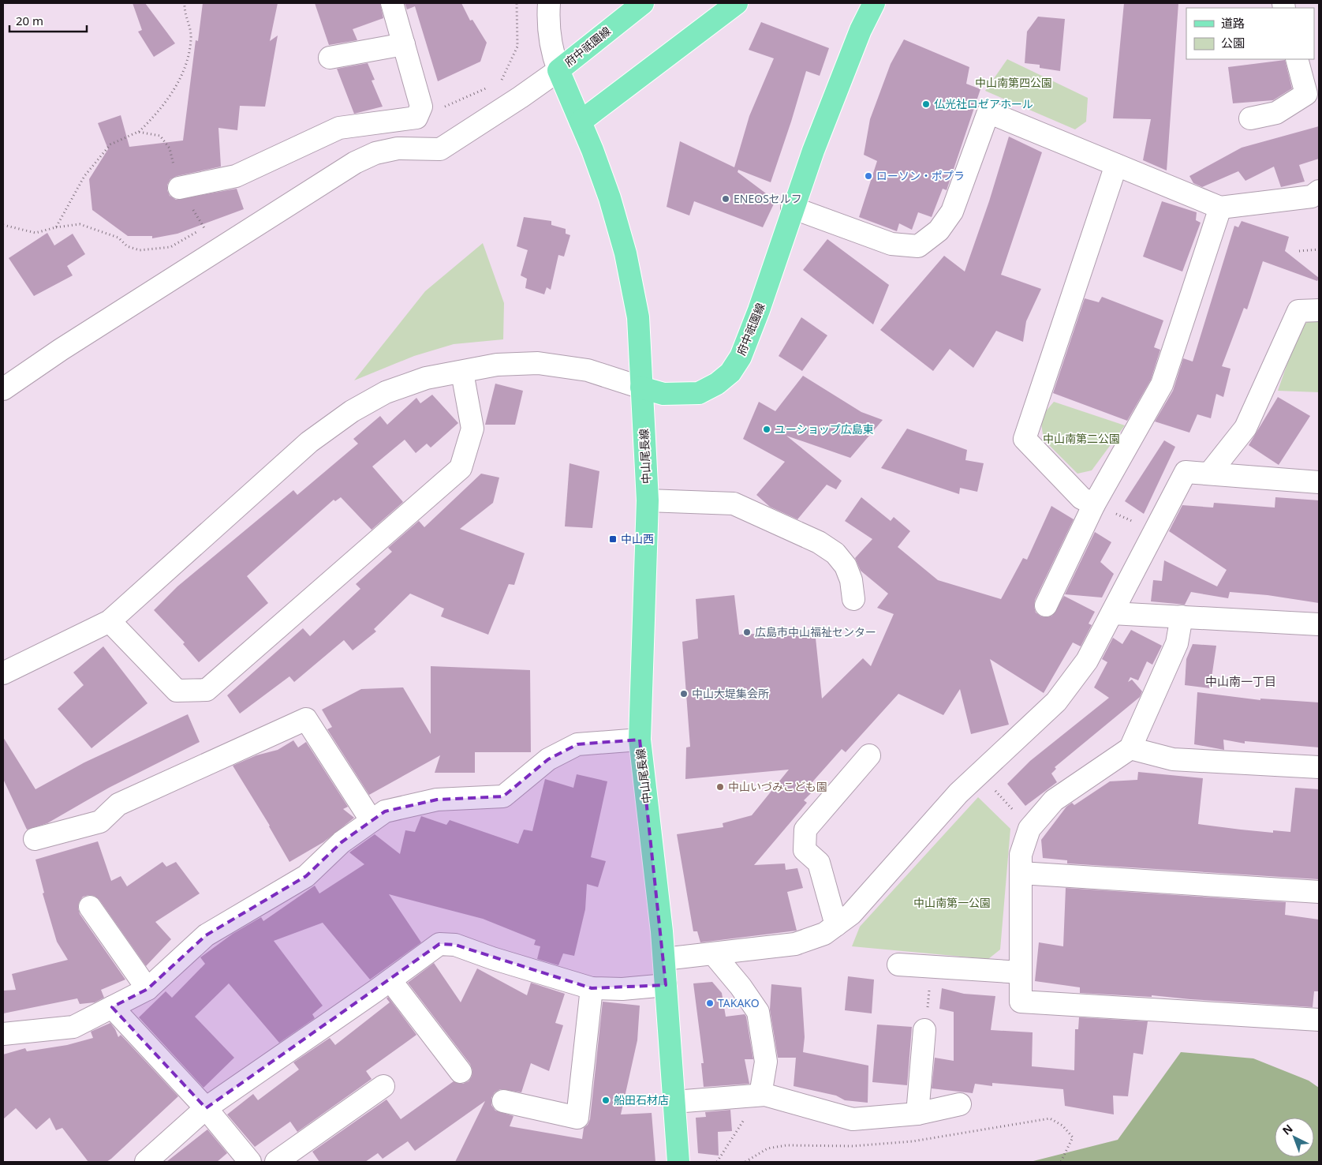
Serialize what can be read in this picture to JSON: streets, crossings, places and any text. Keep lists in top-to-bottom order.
{
  "streets": {
    "main road": ["府中祇園線", "中山尾長線"]
  },
  "crossings": [
    ["府中祇園線", "中山尾長線"]
  ],
  "districts": ["中山南一丁目"],
  "parks": ["中山南第四公園", "中山南第二公園", "中山南第一公園"],
  "places": {
    "other": [
      "仏光社ロゼアホール",
      "ローソン・ポプラ",
      "ENEOSセルフ",
      "ユーショップ広島東",
      "広島市中山福祉センター",
      "中山大堤集会所",
      "中山いづみこども園",
      "TAKAKO",
      "船田石材店"
    ],
    "transit": ["中山西"]
  },
  "legend": ["道路", "公園"],
  "scale_bar": "20 m",
  "north": "top left"
}
